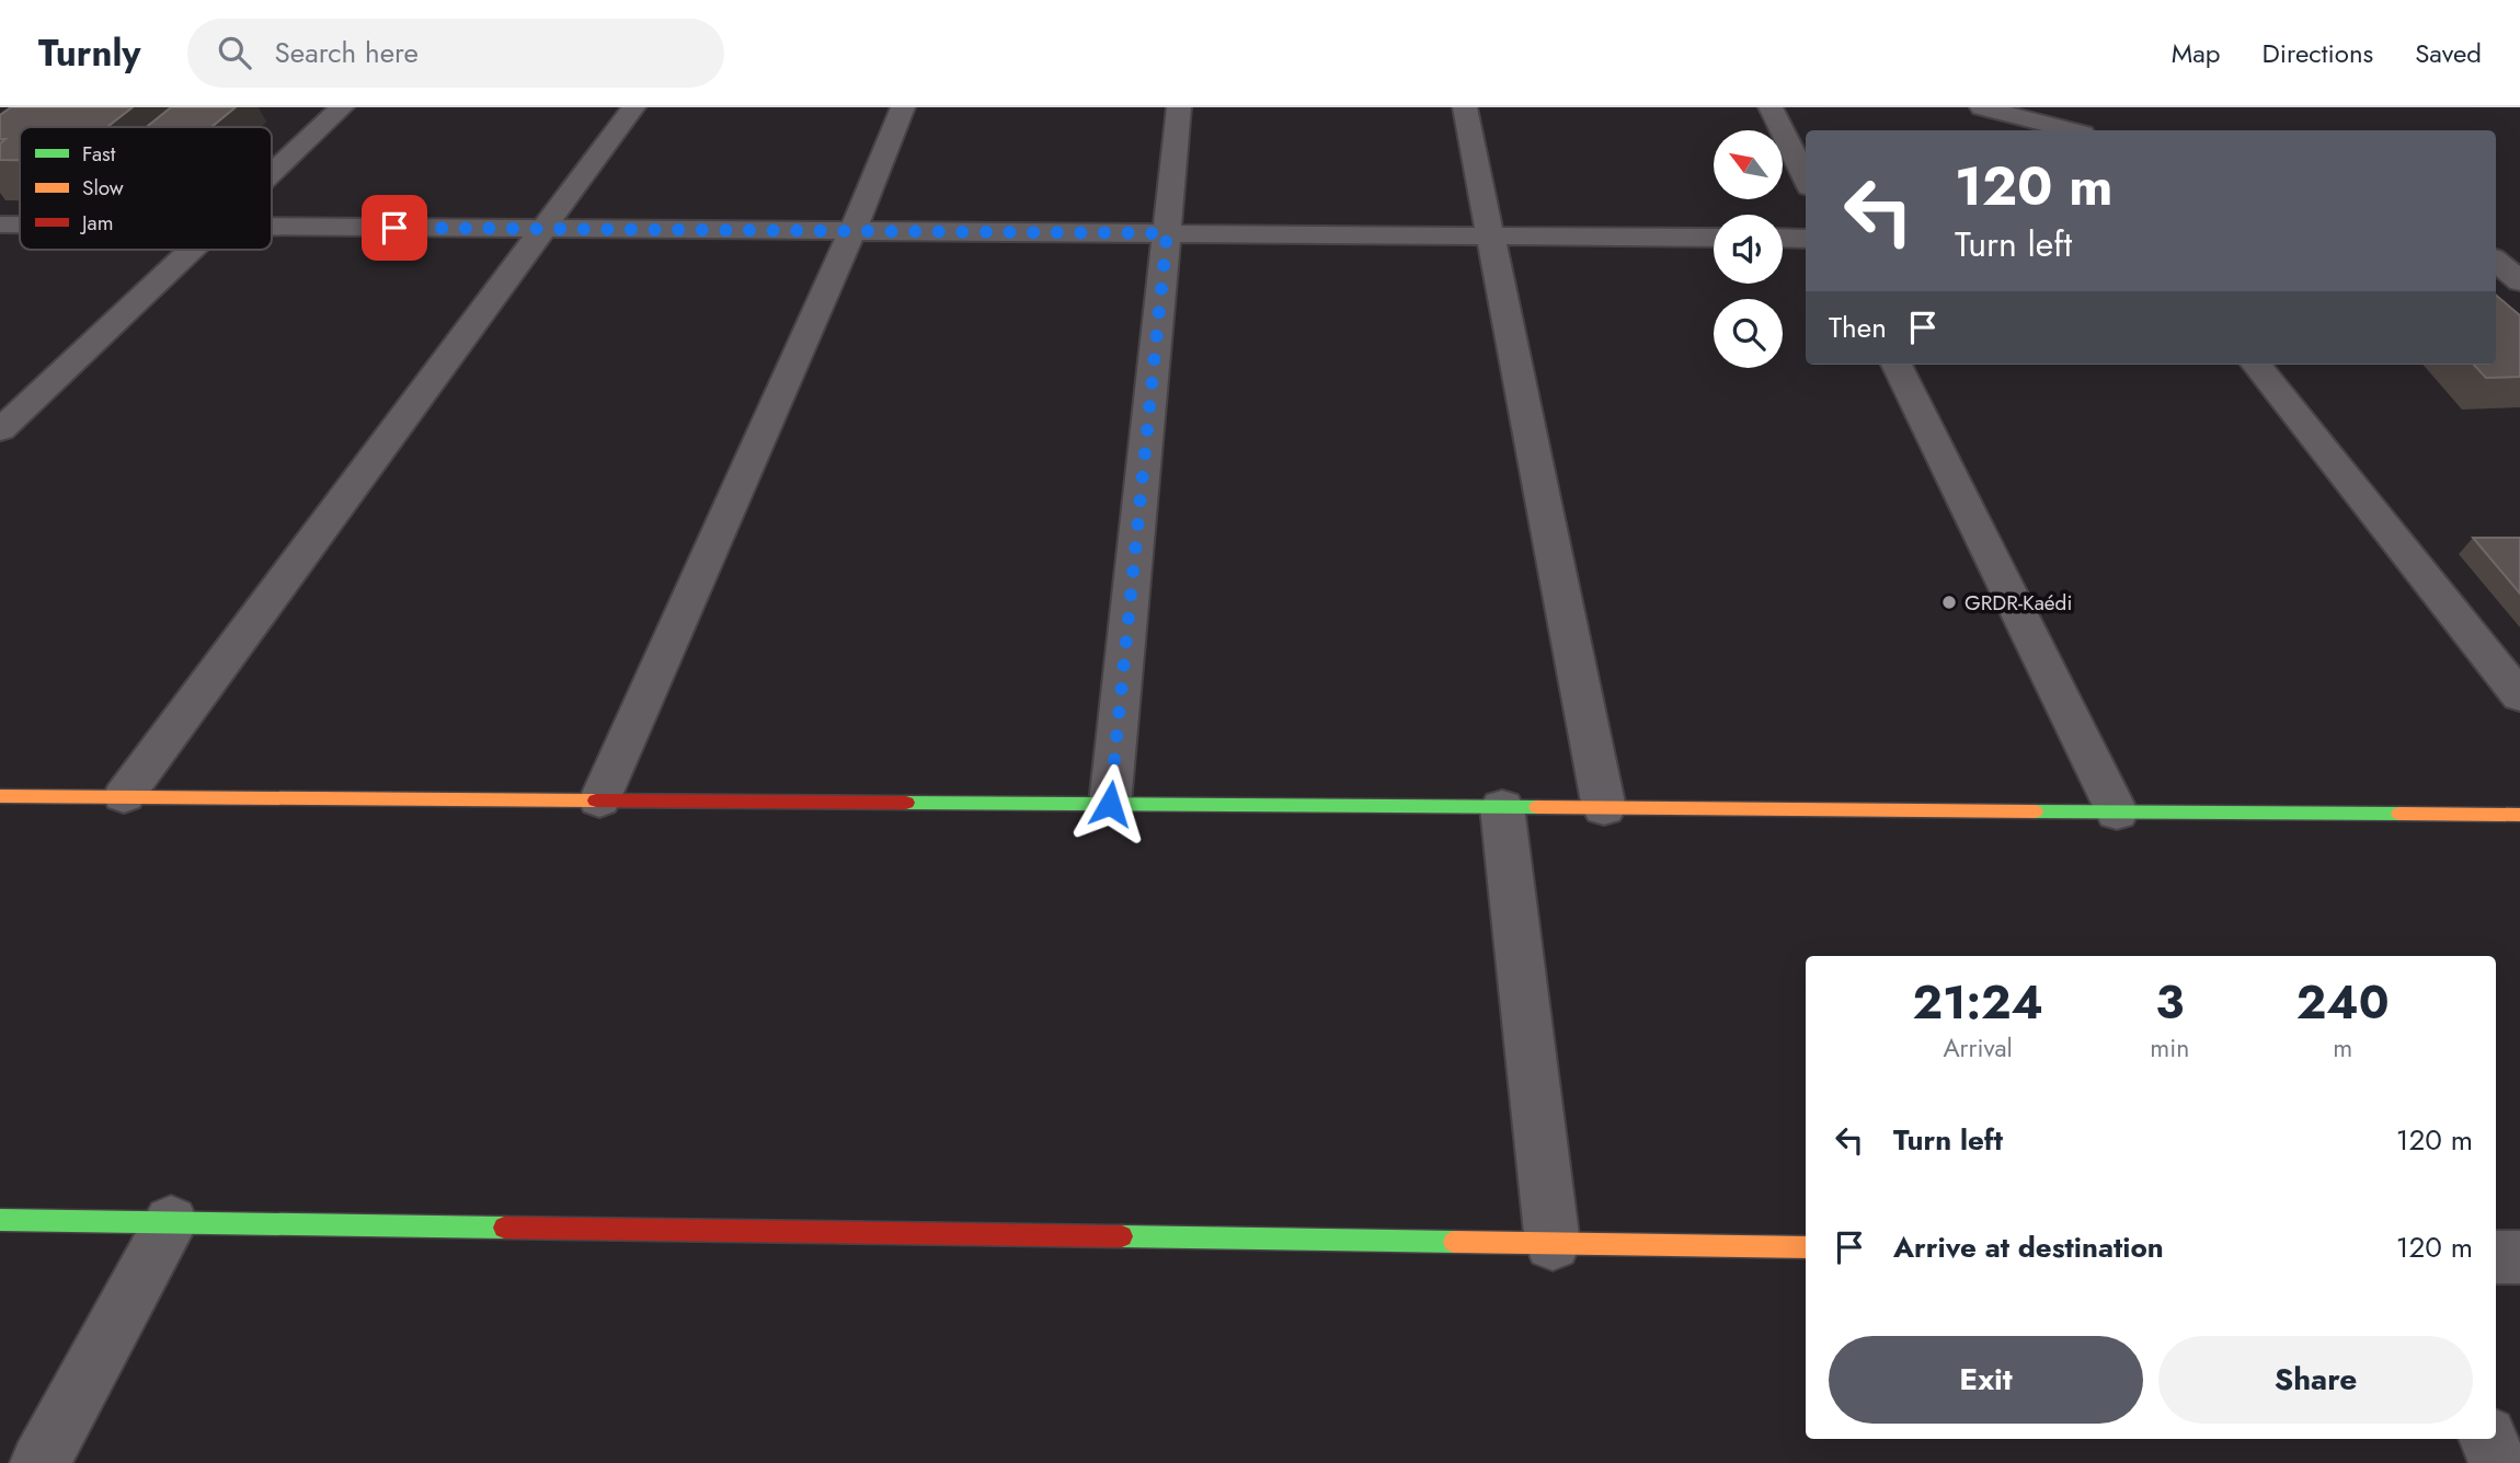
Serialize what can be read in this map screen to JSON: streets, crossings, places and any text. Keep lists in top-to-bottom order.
{
  "places": ["GRDR-Kaédi"],
  "legend": ["Fast", "Slow", "Jam"],
  "north": "top left",
  "page": {
    "header": "Turnly",
    "search": "Search here",
    "nav": ["Map", "Directions", "Saved"],
    "turn": ["120 m", "Turn left"],
    "then": "Then",
    "eta": [
      "21:24",
      "Arrival",
      "3",
      "min",
      "240",
      "m"
    ],
    "list": [
      {
        "name": "Turn left",
        "value": "120 m"
      },
      {
        "name": "Arrive at destination",
        "value": "120 m"
      }
    ],
    "buttons": ["Exit", "Share"]
  }
}
